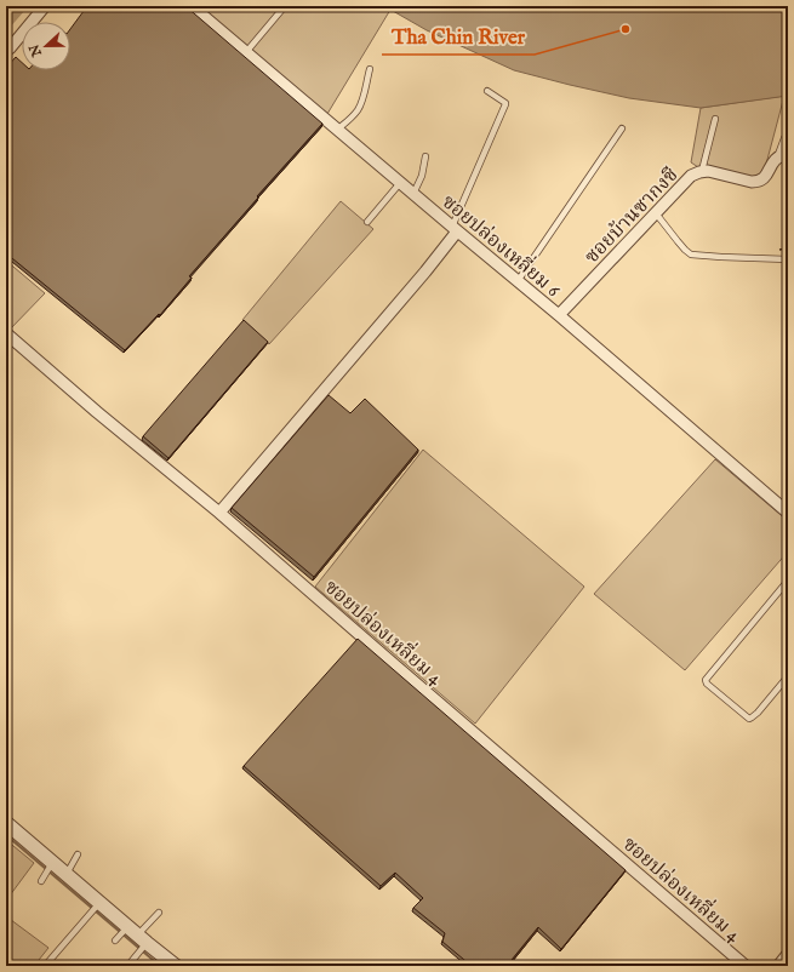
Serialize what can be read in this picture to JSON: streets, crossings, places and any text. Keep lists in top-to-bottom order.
{
  "streets": {
    "street": ["ซอยบ้านซากงซี", "ซอยปล่องเหลี่ยม 6", "ซอยปล่องเหลี่ยม 4"]
  },
  "crossings": [
    ["ซอยบ้านซากงซี", "ซอยปล่องเหลี่ยม 6"]
  ],
  "places": ["Tha Chin River"],
  "north": "left"
}
